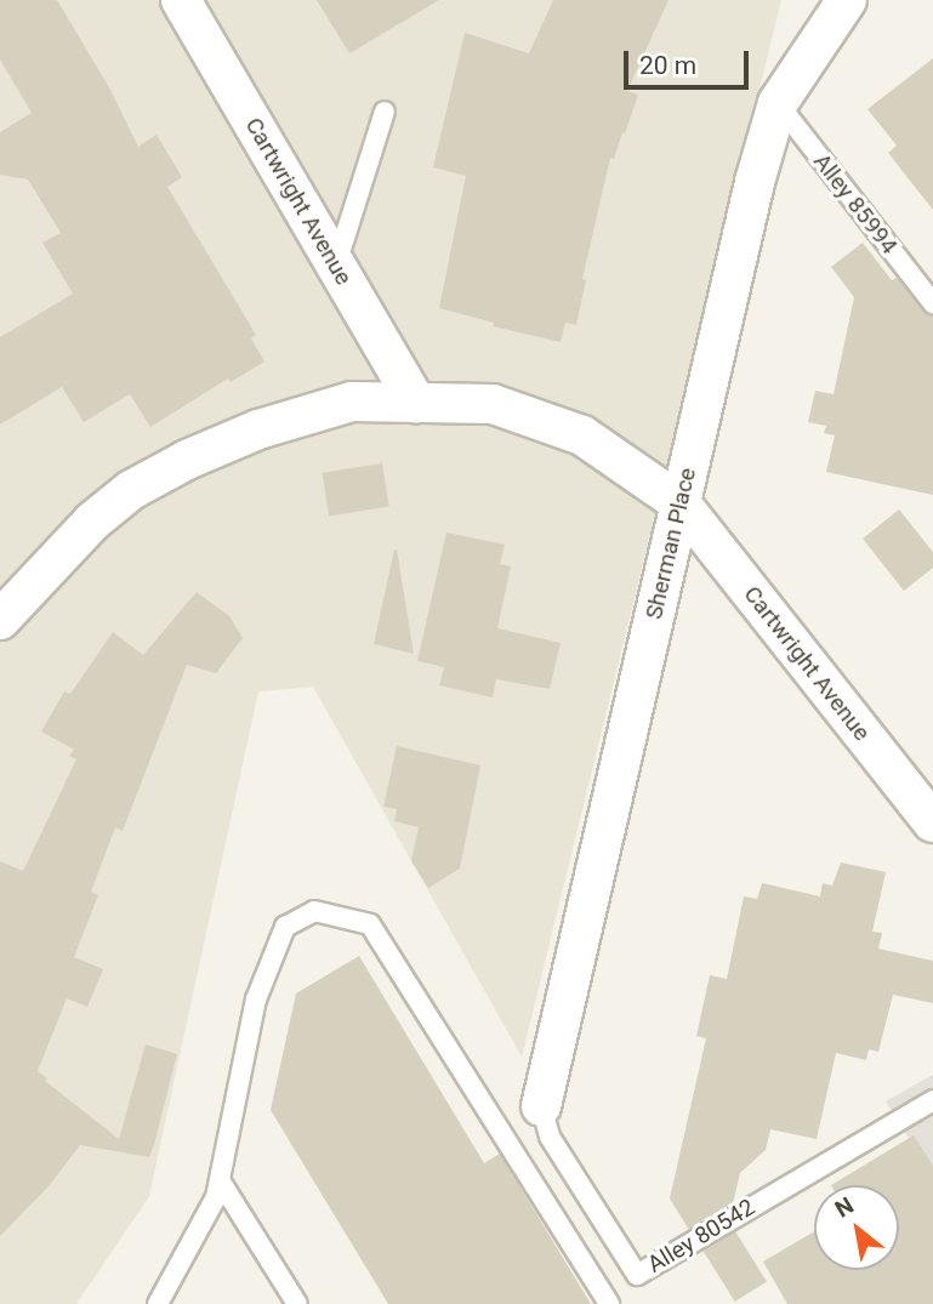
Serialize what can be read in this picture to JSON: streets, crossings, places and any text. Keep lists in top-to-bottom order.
{
  "streets": {
    "street": ["Cartwright Avenue", "Sherman Place"],
    "lane": ["Alley 85994", "Alley 80542"]
  },
  "crossings": [
    ["Cartwright Avenue", "Sherman Place"],
    ["Alley 85994", "Sherman Place"],
    ["Sherman Place", "Alley 80542"]
  ],
  "scale_bar": "20 m",
  "north": "top left"
}
